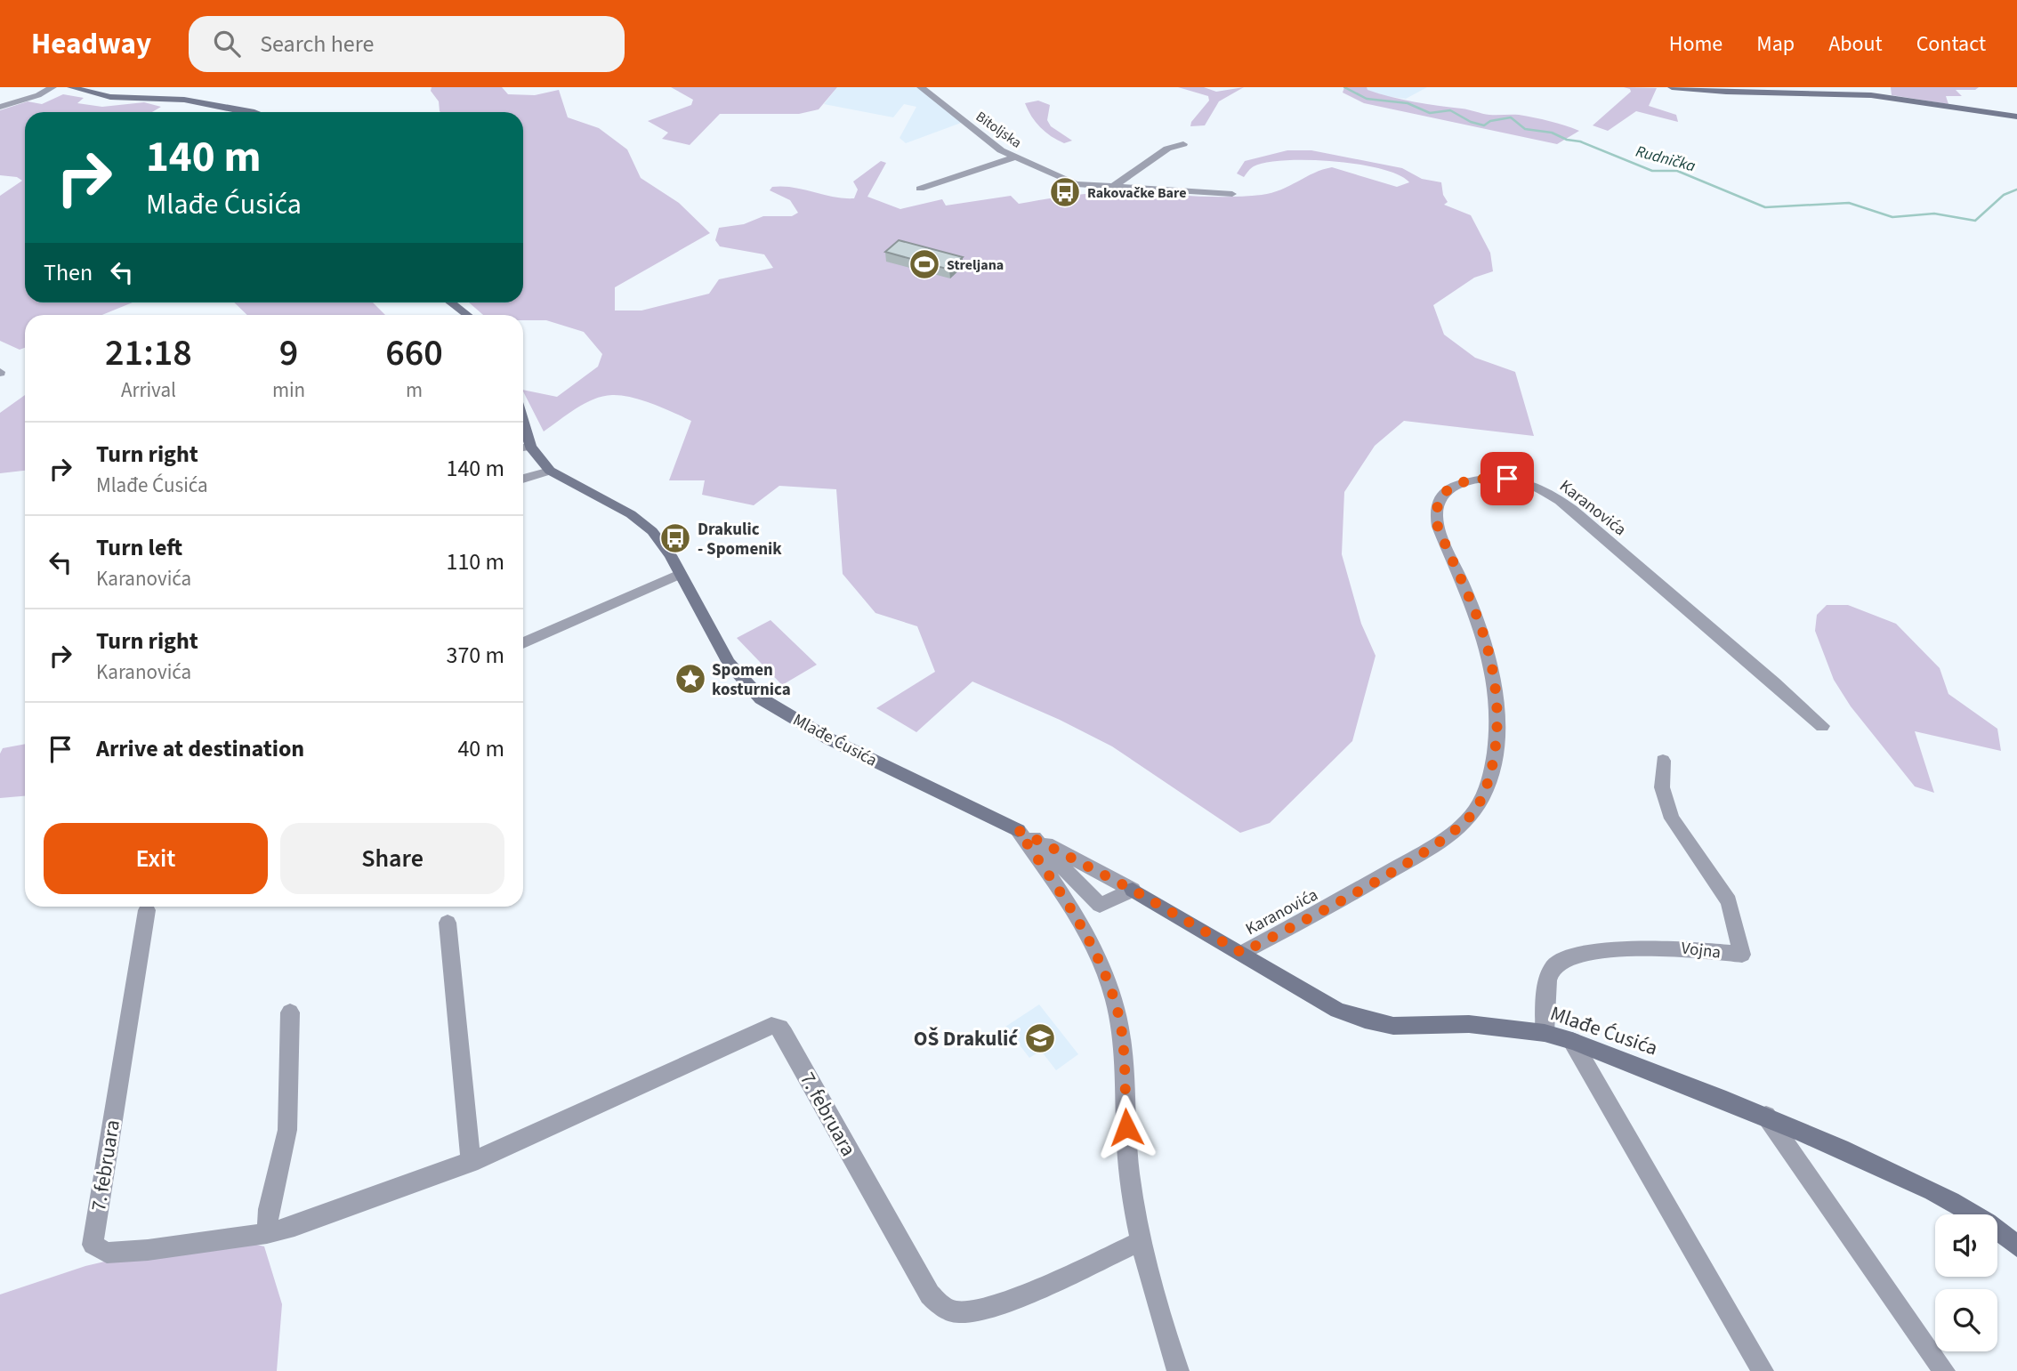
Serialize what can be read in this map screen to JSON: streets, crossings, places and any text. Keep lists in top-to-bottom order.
{
  "streets": {
    "street": [
      "Bitoljska",
      "Karanovića",
      "Mlađe Ćusića",
      "Vojna",
      "7. februara"
    ]
  },
  "crossings": [
    ["Karanovića", "Mlađe Ćusića"],
    ["Mlađe Ćusića", "Vojna"]
  ],
  "water": ["Rudnička"],
  "places": {
    "bus stop": ["Rakovačke Bare", "Drakulic - Spomenik"],
    "sports": ["Streljana"],
    "place": ["Spomen kosturnica"],
    "school or university": ["OŠ Drakulić"]
  },
  "page": {
    "header": "Headway",
    "search": "Search here",
    "nav": [
      "Home",
      "Map",
      "About",
      "Contact"
    ],
    "turn": ["140 m", "Mlađe Ćusića"],
    "then": "Then",
    "eta": [
      "21:18",
      "Arrival",
      "9",
      "min",
      "660",
      "m"
    ],
    "list": [
      {
        "name": "Turn right",
        "note": "Mlađe Ćusića",
        "value": "140 m"
      },
      {
        "name": "Turn left",
        "note": "Karanovića",
        "value": "110 m"
      },
      {
        "name": "Turn right",
        "note": "Karanovića",
        "value": "370 m"
      },
      {
        "name": "Arrive at destination",
        "value": "40 m"
      }
    ],
    "buttons": ["Exit", "Share"]
  }
}
